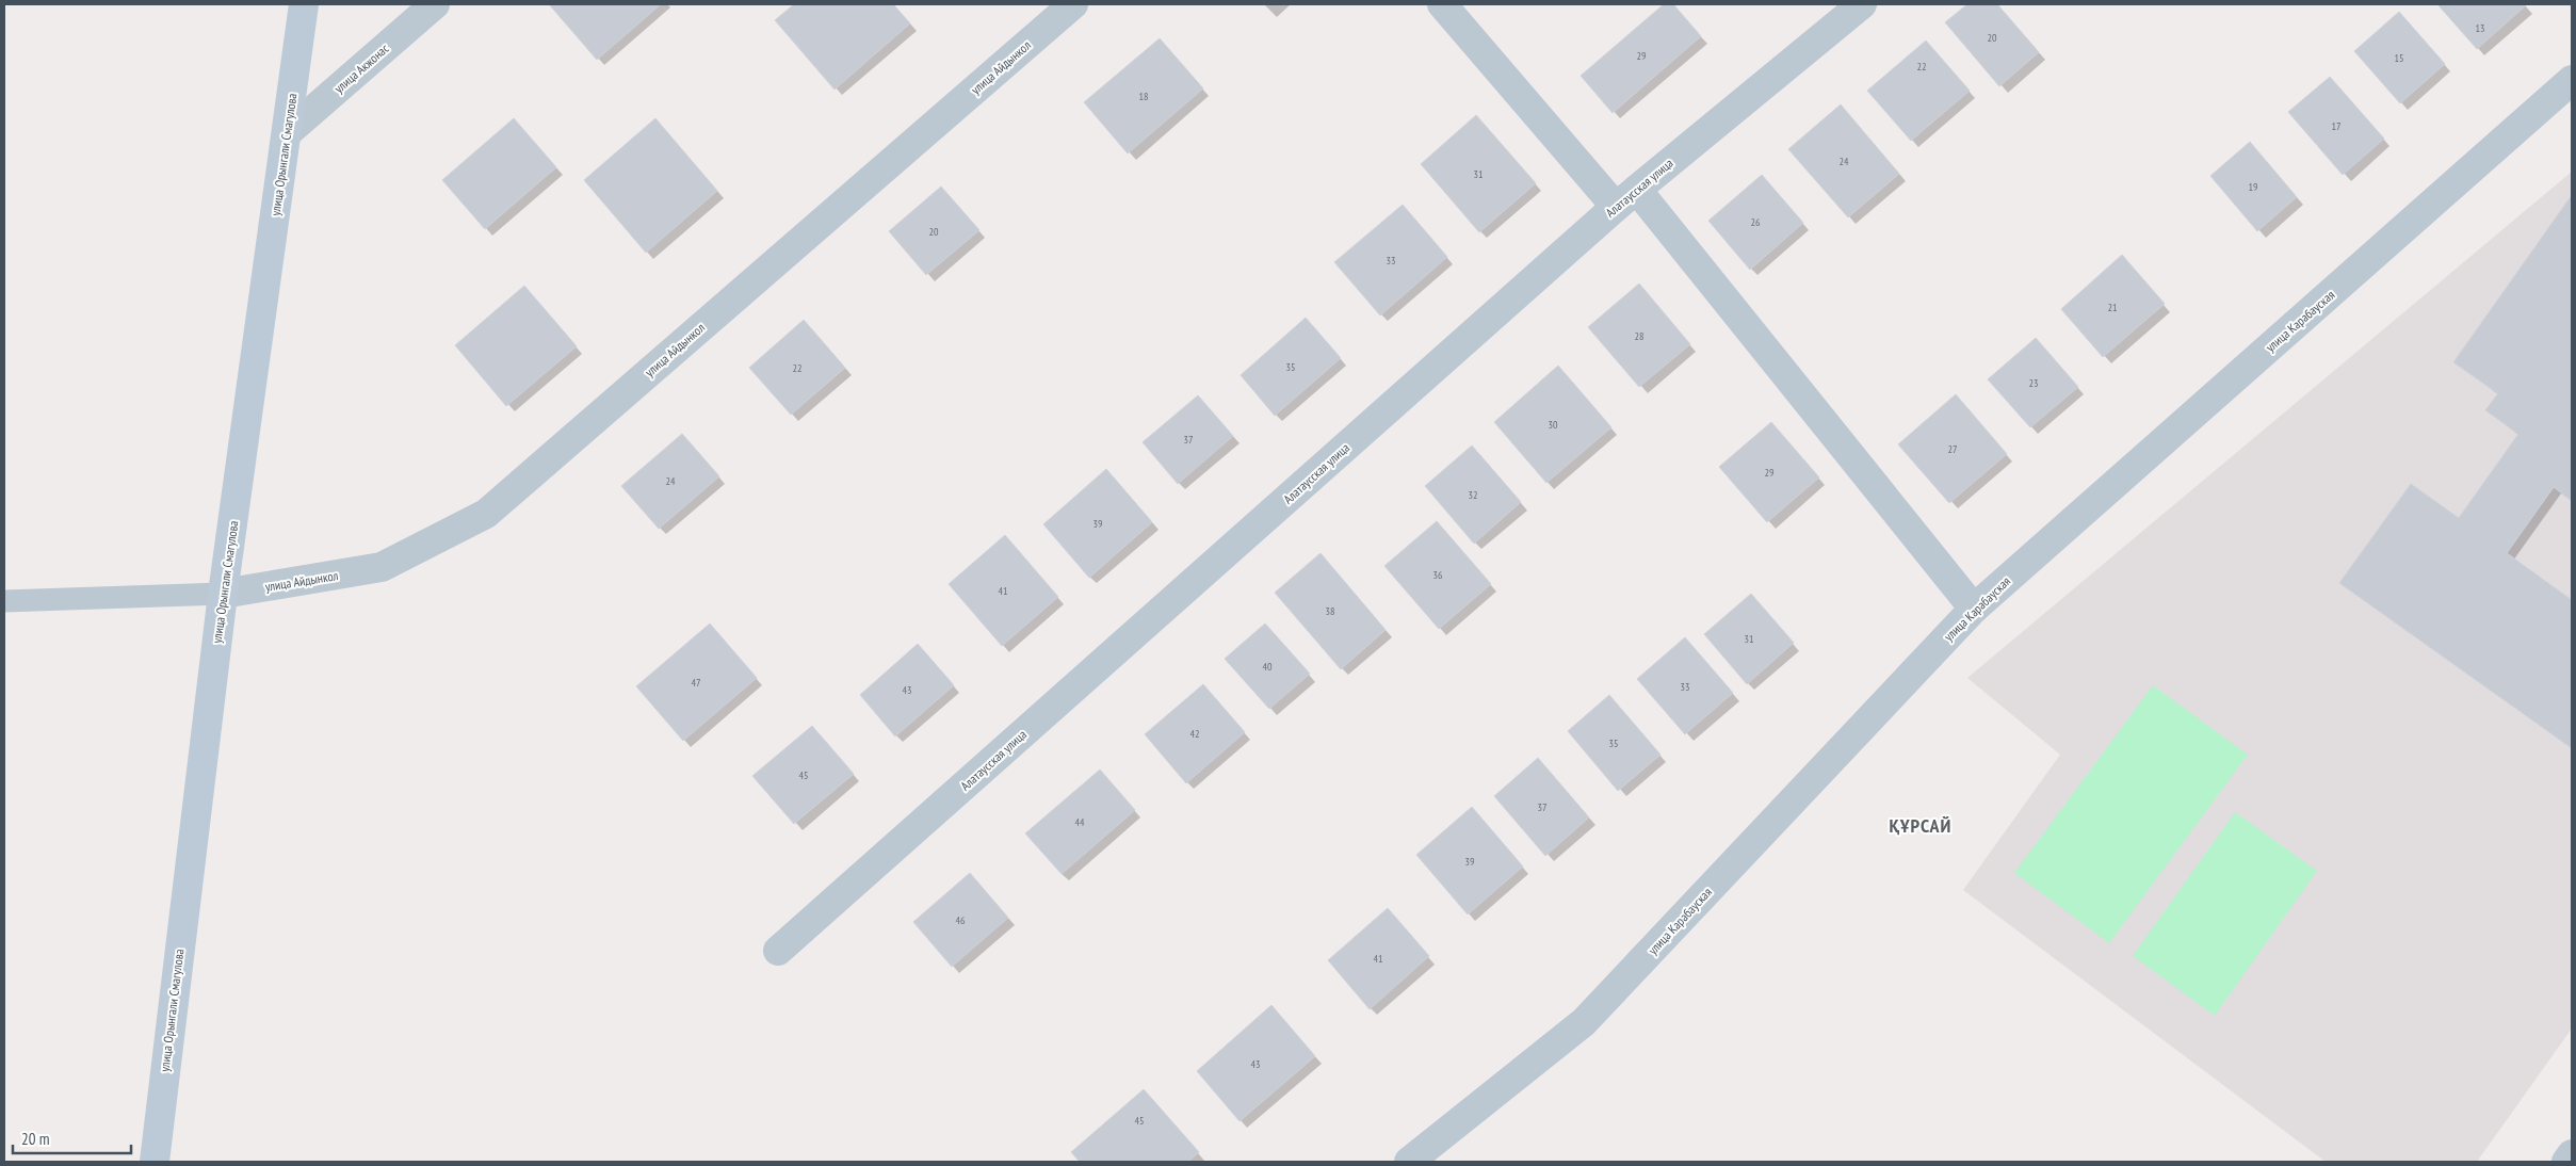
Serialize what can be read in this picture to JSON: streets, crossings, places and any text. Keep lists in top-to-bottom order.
{
  "streets": {
    "main road": ["улица Орынгали Смагулова"],
    "street": [
      "улица Айдынкол",
      "улица Акжонас",
      "Алатаусская улица",
      "улица Карабауская"
    ]
  },
  "crossings": [
    ["улица Айдынкол", "улица Орынгали Смагулова"],
    ["улица Акжонас", "улица Орынгали Смагулова"]
  ],
  "districts": ["ҚҰРСАЙ"],
  "house_numbers": [
    "13",
    "20",
    "29",
    "15",
    "22",
    "18",
    "17",
    "24",
    "31",
    "19",
    "26",
    "20",
    "33",
    "21",
    "28",
    "35",
    "22",
    "23",
    "30",
    "37",
    "27",
    "29",
    "24",
    "32",
    "39",
    "36",
    "41",
    "38",
    "31",
    "40",
    "47",
    "33",
    "43",
    "42",
    "35",
    "45",
    "37",
    "44",
    "39",
    "46",
    "41",
    "43",
    "45"
  ],
  "scale_bar": "20 m"
}
